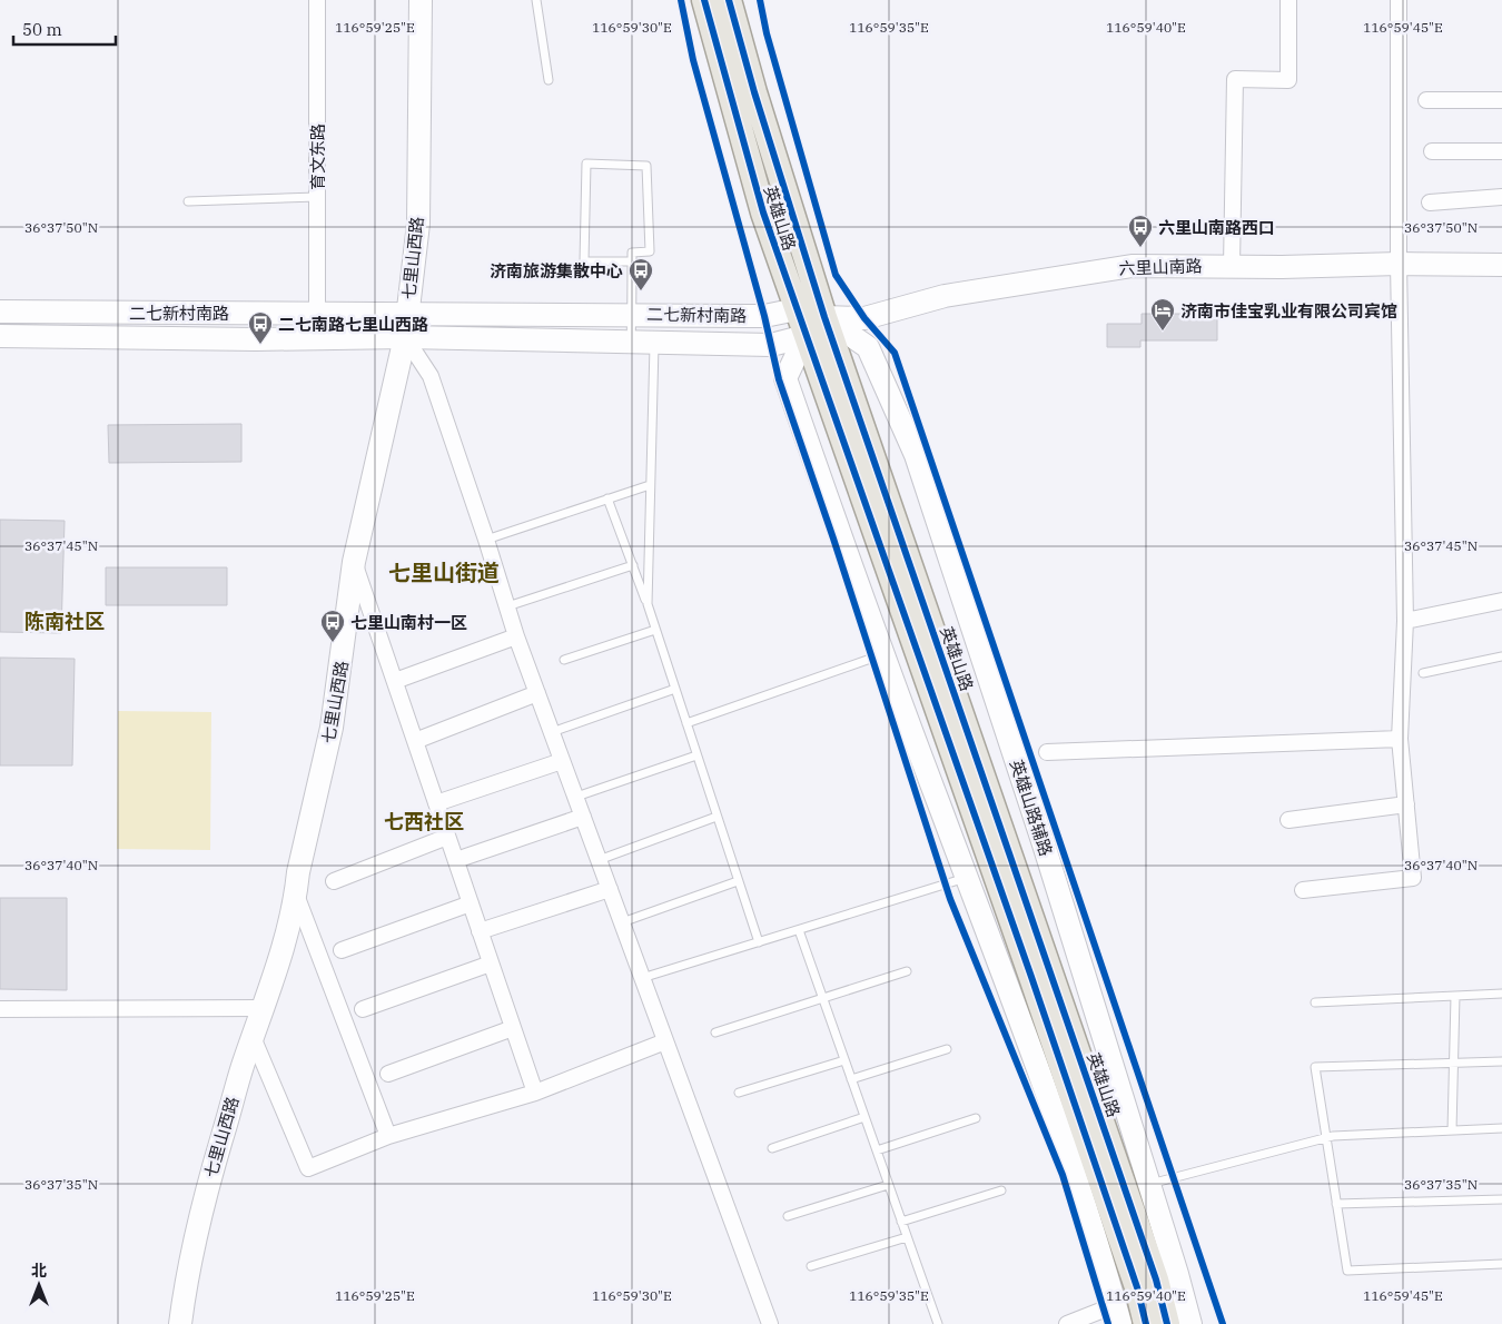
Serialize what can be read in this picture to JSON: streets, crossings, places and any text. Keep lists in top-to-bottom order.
{
  "streets": {
    "main road": [
      "英雄山路",
      "七里山西路",
      "六里山南路",
      "二七新村南路",
      "英雄山路辅路"
    ],
    "street": ["育文东路"]
  },
  "crossings": [
    ["育文东路", "二七新村南路"],
    ["英雄山路", "六里山南路"],
    ["英雄山路", "二七新村南路"],
    ["英雄山路", "英雄山路辅路"],
    ["七里山西路", "二七新村南路"],
    ["六里山南路", "二七新村南路"],
    ["六里山南路", "英雄山路辅路"],
    ["二七新村南路", "英雄山路辅路"]
  ],
  "districts": ["七里山街道", "陈南社区", "七西社区"],
  "places": {
    "bus stop": [
      "六里山南路西口",
      "济南旅游集散中心",
      "二七南路七里山西路",
      "七里山南村一区"
    ],
    "hotel": ["济南市佳宝乳业有限公司宾馆"]
  },
  "scale_bar": "50 m",
  "north": "top",
  "coordinates": [
    "116°59'25\"E",
    "116°59'30\"E",
    "116°59'35\"E",
    "116°59'40\"E",
    "116°59'45\"E",
    "36°37'50\"N",
    "36°37'45\"N",
    "36°37'40\"N",
    "36°37'35\"N"
  ]
}
